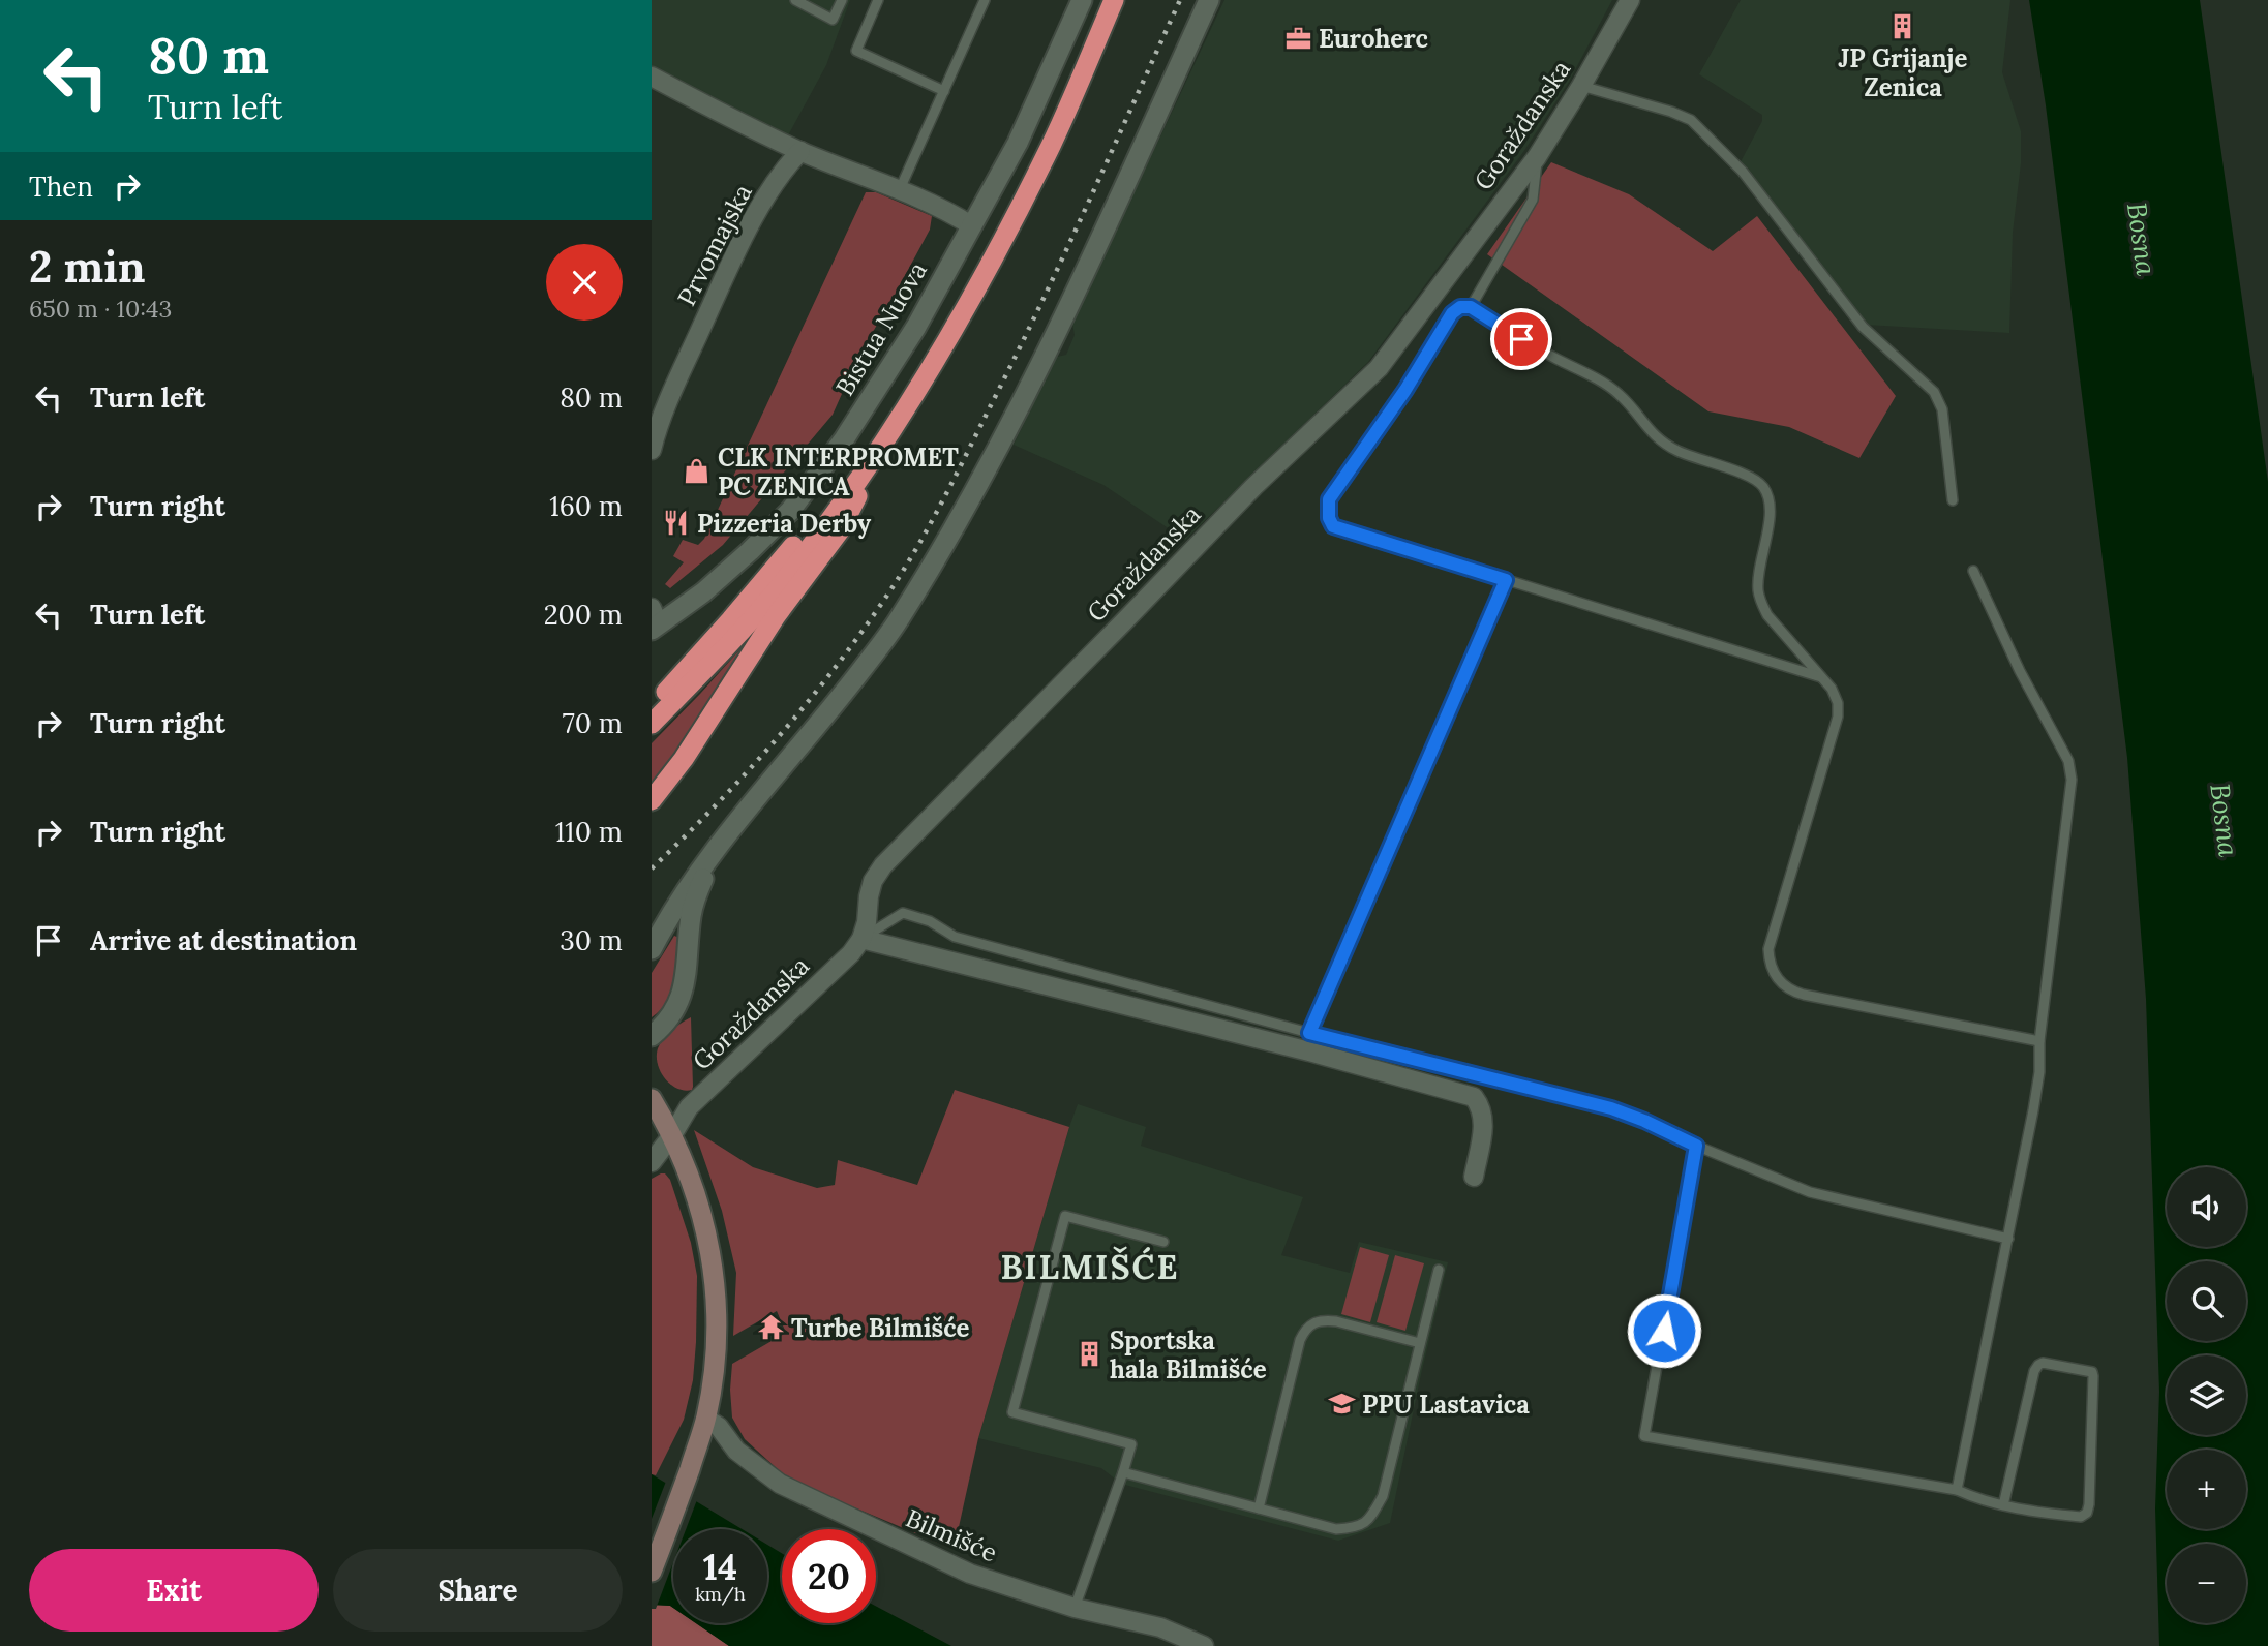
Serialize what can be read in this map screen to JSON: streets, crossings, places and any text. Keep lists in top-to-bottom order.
{
  "streets": {
    "street": [
      "Goraždanska",
      "Prvomajska",
      "Bistua Nuova",
      "Bilmišće"
    ]
  },
  "districts": ["BILMIŠĆE"],
  "water": ["Bosna"],
  "places": {
    "building": ["JP Grijanje Zenica", "Sportska hala Bilmišće"],
    "office": ["Euroherc"],
    "shop": ["CLK INTERPROMET PC ZENICA"],
    "restaurant": ["Pizzeria Derby"],
    "temple": ["Turbe Bilmišće"],
    "school or university": ["PPU Lastavica"]
  },
  "page": {
    "turn": ["80 m", "Turn left"],
    "then": "Then",
    "heading": ["2 min", "650 m · 10:43"],
    "list": [
      {
        "name": "Turn left",
        "value": "80 m"
      },
      {
        "name": "Turn right",
        "value": "160 m"
      },
      {
        "name": "Turn left",
        "value": "200 m"
      },
      {
        "name": "Turn right",
        "value": "70 m"
      },
      {
        "name": "Turn right",
        "value": "110 m"
      },
      {
        "name": "Arrive at destination",
        "value": "30 m"
      }
    ],
    "map_buttons": ["+", "−"],
    "speed": "14 km/h",
    "limit": "20",
    "buttons": ["Exit", "Share"]
  }
}
